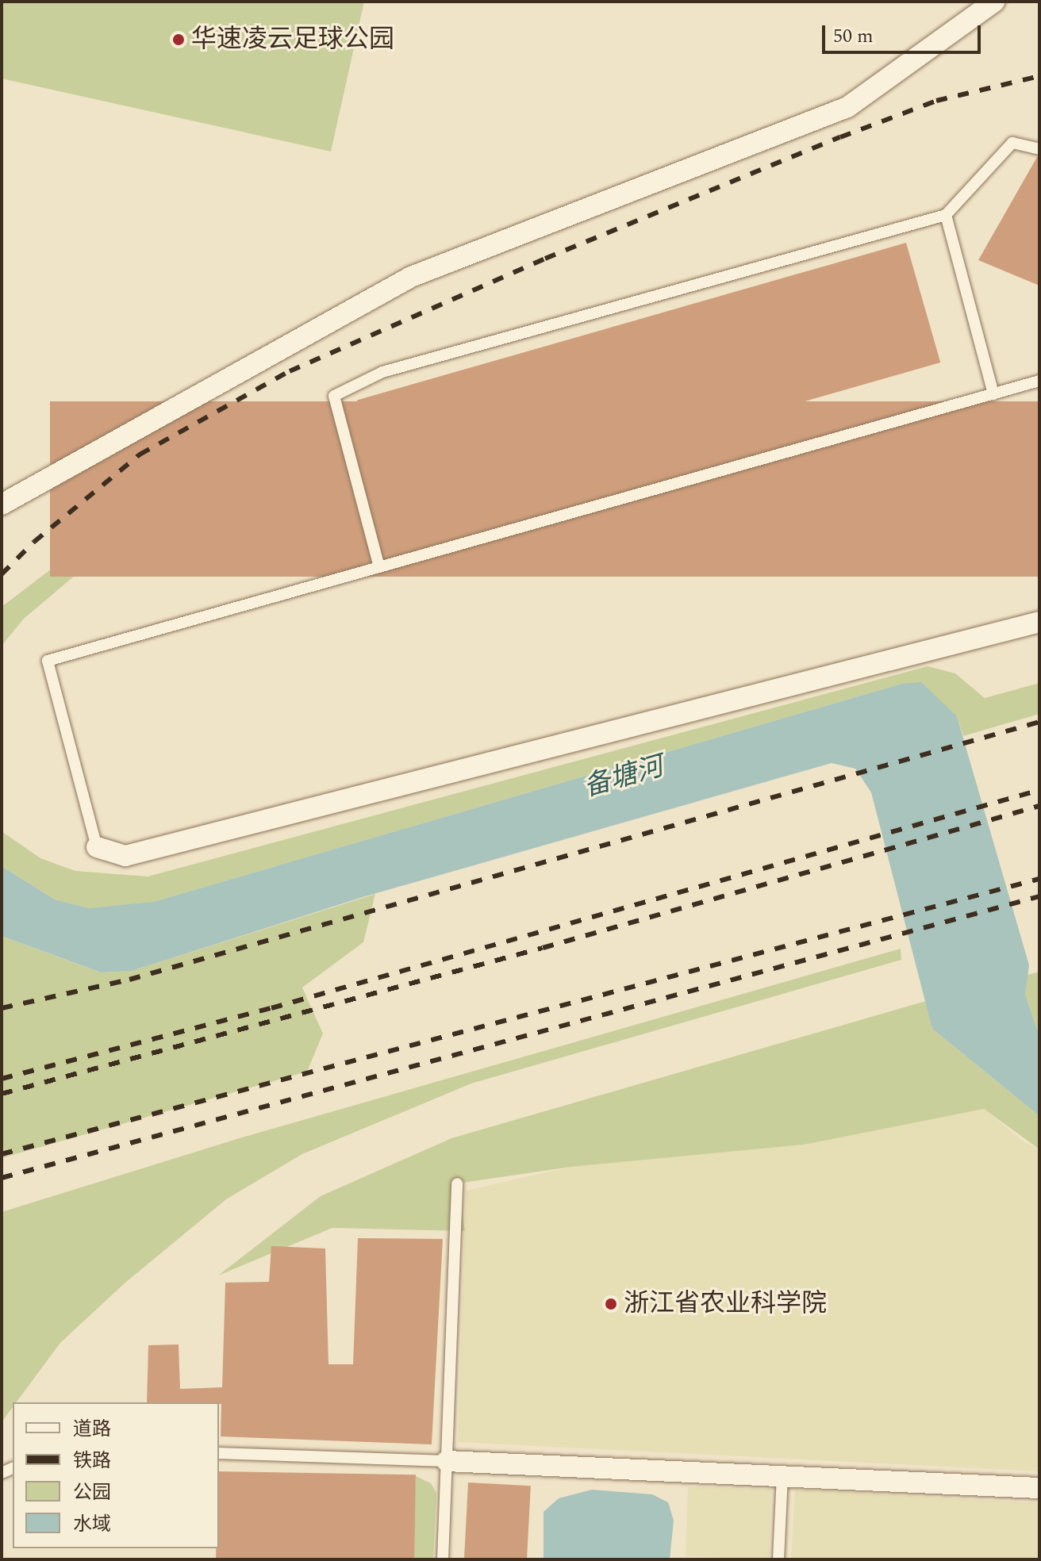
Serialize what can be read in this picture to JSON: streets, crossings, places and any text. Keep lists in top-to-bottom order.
{
  "water": ["备塘河"],
  "places": ["华速凌云足球公园", "浙江省农业科学院"],
  "legend": [
    "道路",
    "铁路",
    "公园",
    "水域"
  ],
  "scale_bar": "50 m"
}
